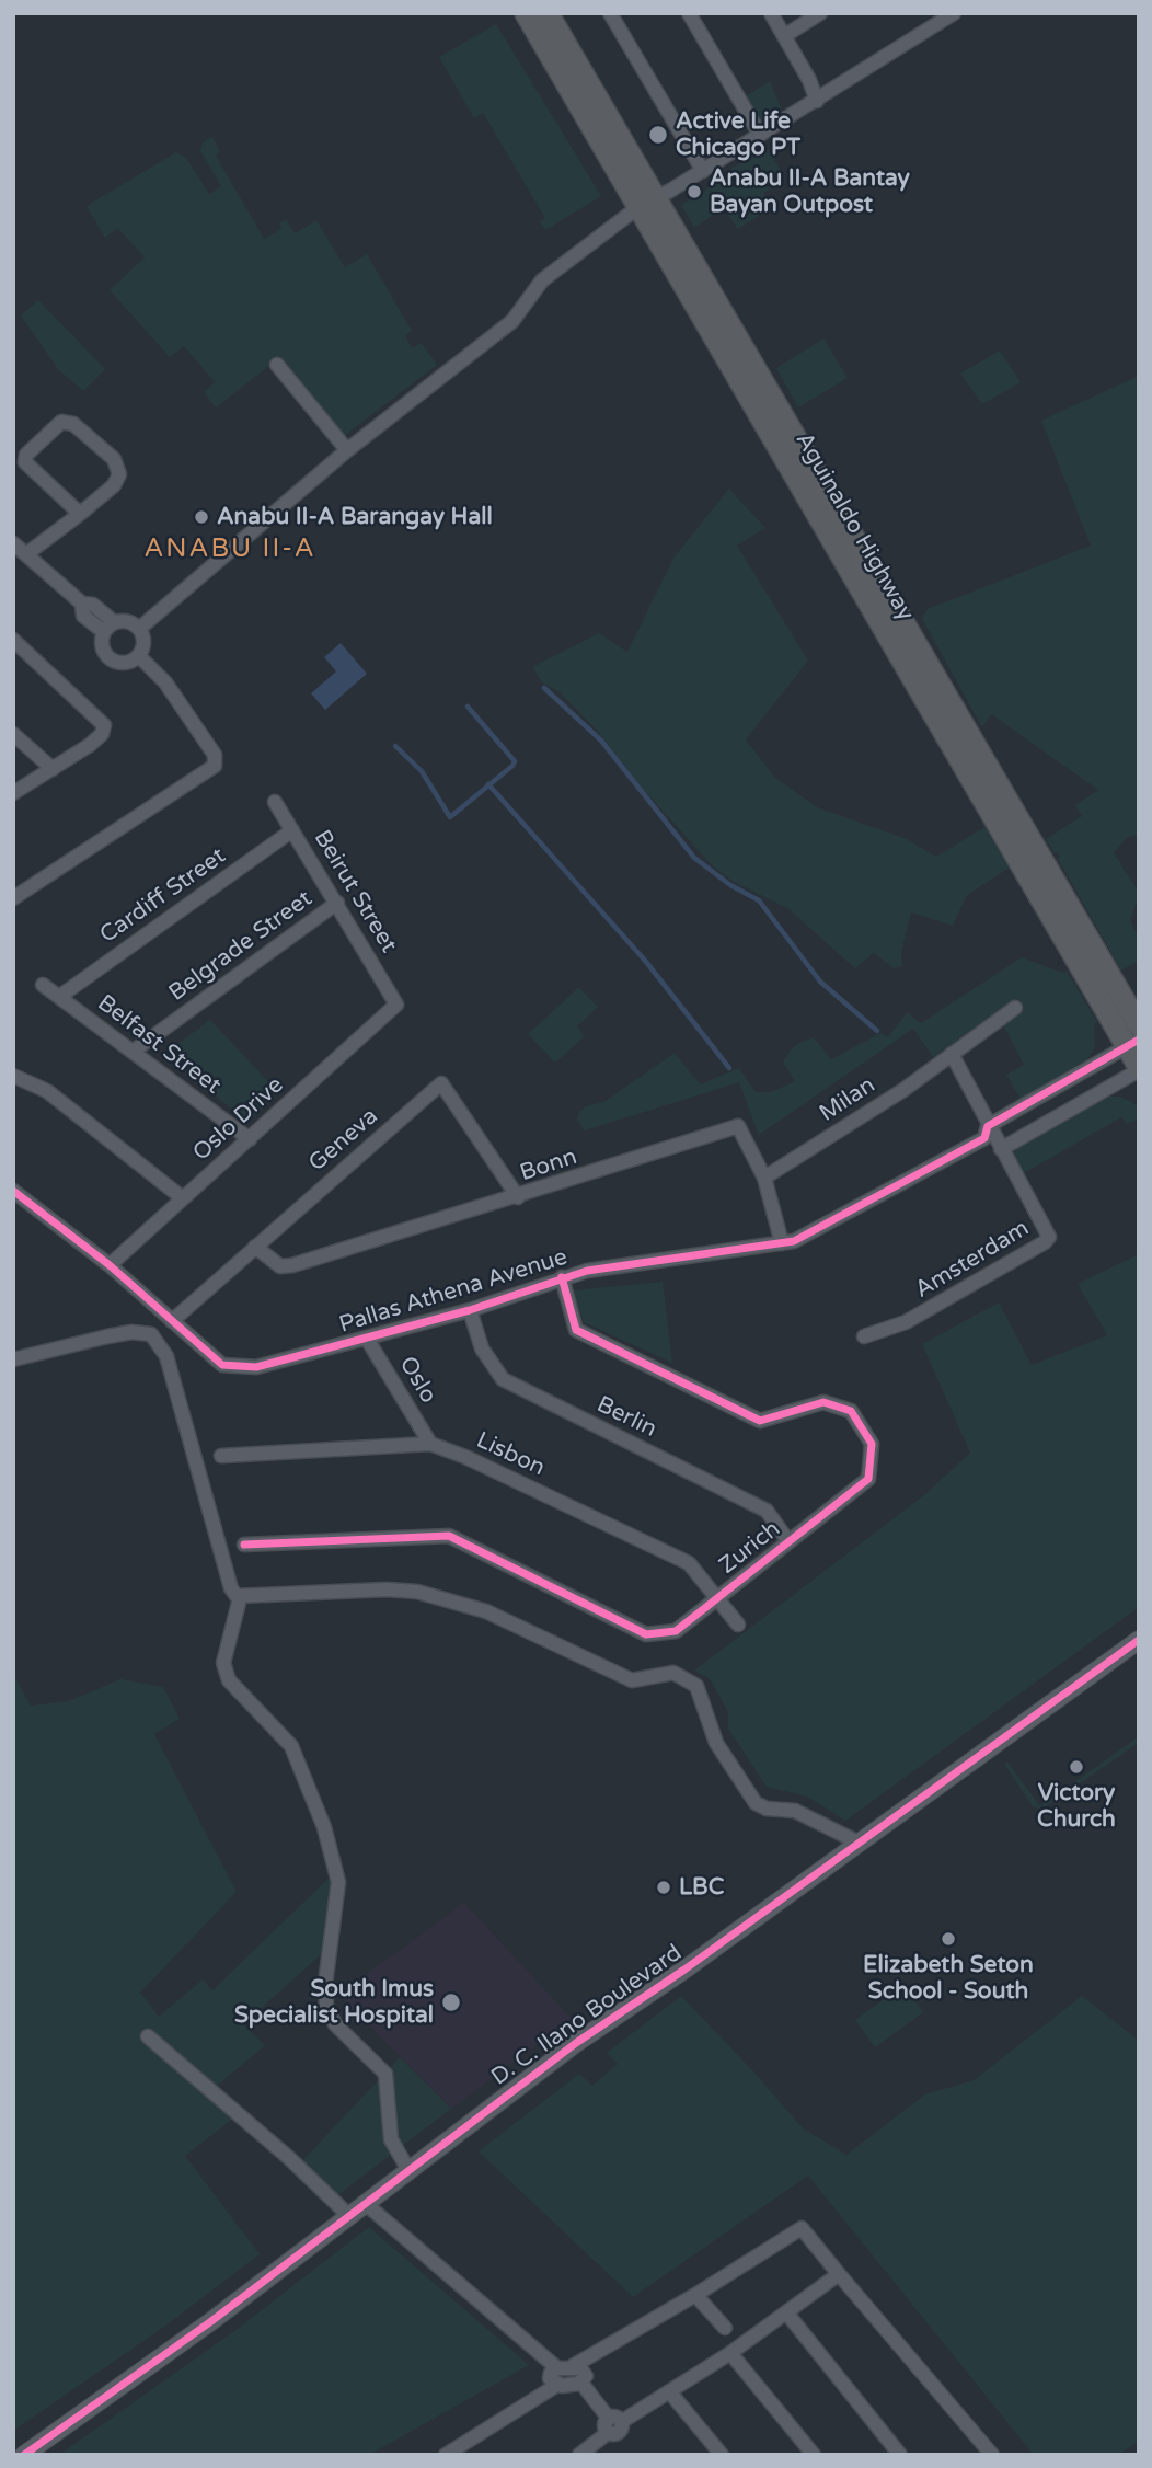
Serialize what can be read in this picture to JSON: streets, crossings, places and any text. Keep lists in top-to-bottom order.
{
  "streets": {
    "highway": ["Aguinaldo Highway"],
    "street": [
      "Beirut Street",
      "Cardiff Street",
      "Belgrade Street",
      "Belfast Street",
      "Milan",
      "Oslo Drive",
      "Geneva",
      "Bonn",
      "Amsterdam",
      "Pallas Athena Avenue",
      "Oslo",
      "Berlin",
      "Lisbon",
      "Zurich",
      "D. C. Ilano Boulevard"
    ]
  },
  "crossings": [
    ["Aguinaldo Highway", "Pallas Athena Avenue"],
    ["Beirut Street", "Cardiff Street"],
    ["Beirut Street", "Belgrade Street"],
    ["Beirut Street", "Oslo Drive"],
    ["Cardiff Street", "Belfast Street"],
    ["Belgrade Street", "Belfast Street"],
    ["Belfast Street", "Oslo Drive"],
    ["Milan", "Bonn"],
    ["Oslo Drive", "Pallas Athena Avenue"],
    ["Geneva", "Bonn"],
    ["Geneva", "Pallas Athena Avenue"],
    ["Bonn", "Pallas Athena Avenue"],
    ["Pallas Athena Avenue", "Oslo"],
    ["Pallas Athena Avenue", "Berlin"],
    ["Pallas Athena Avenue", "Zurich"],
    ["Oslo", "Lisbon"],
    ["Berlin", "Zurich"],
    ["Lisbon", "Zurich"]
  ],
  "districts": ["ANABU II-A"],
  "places": [
    "Active Life Chicago PT",
    "Anabu II-A Bantay Bayan Outpost",
    "Anabu II-A Barangay Hall",
    "Victory Church",
    "LBC",
    "Elizabeth Seton School - South",
    "South Imus Specialist Hospital"
  ]
}
